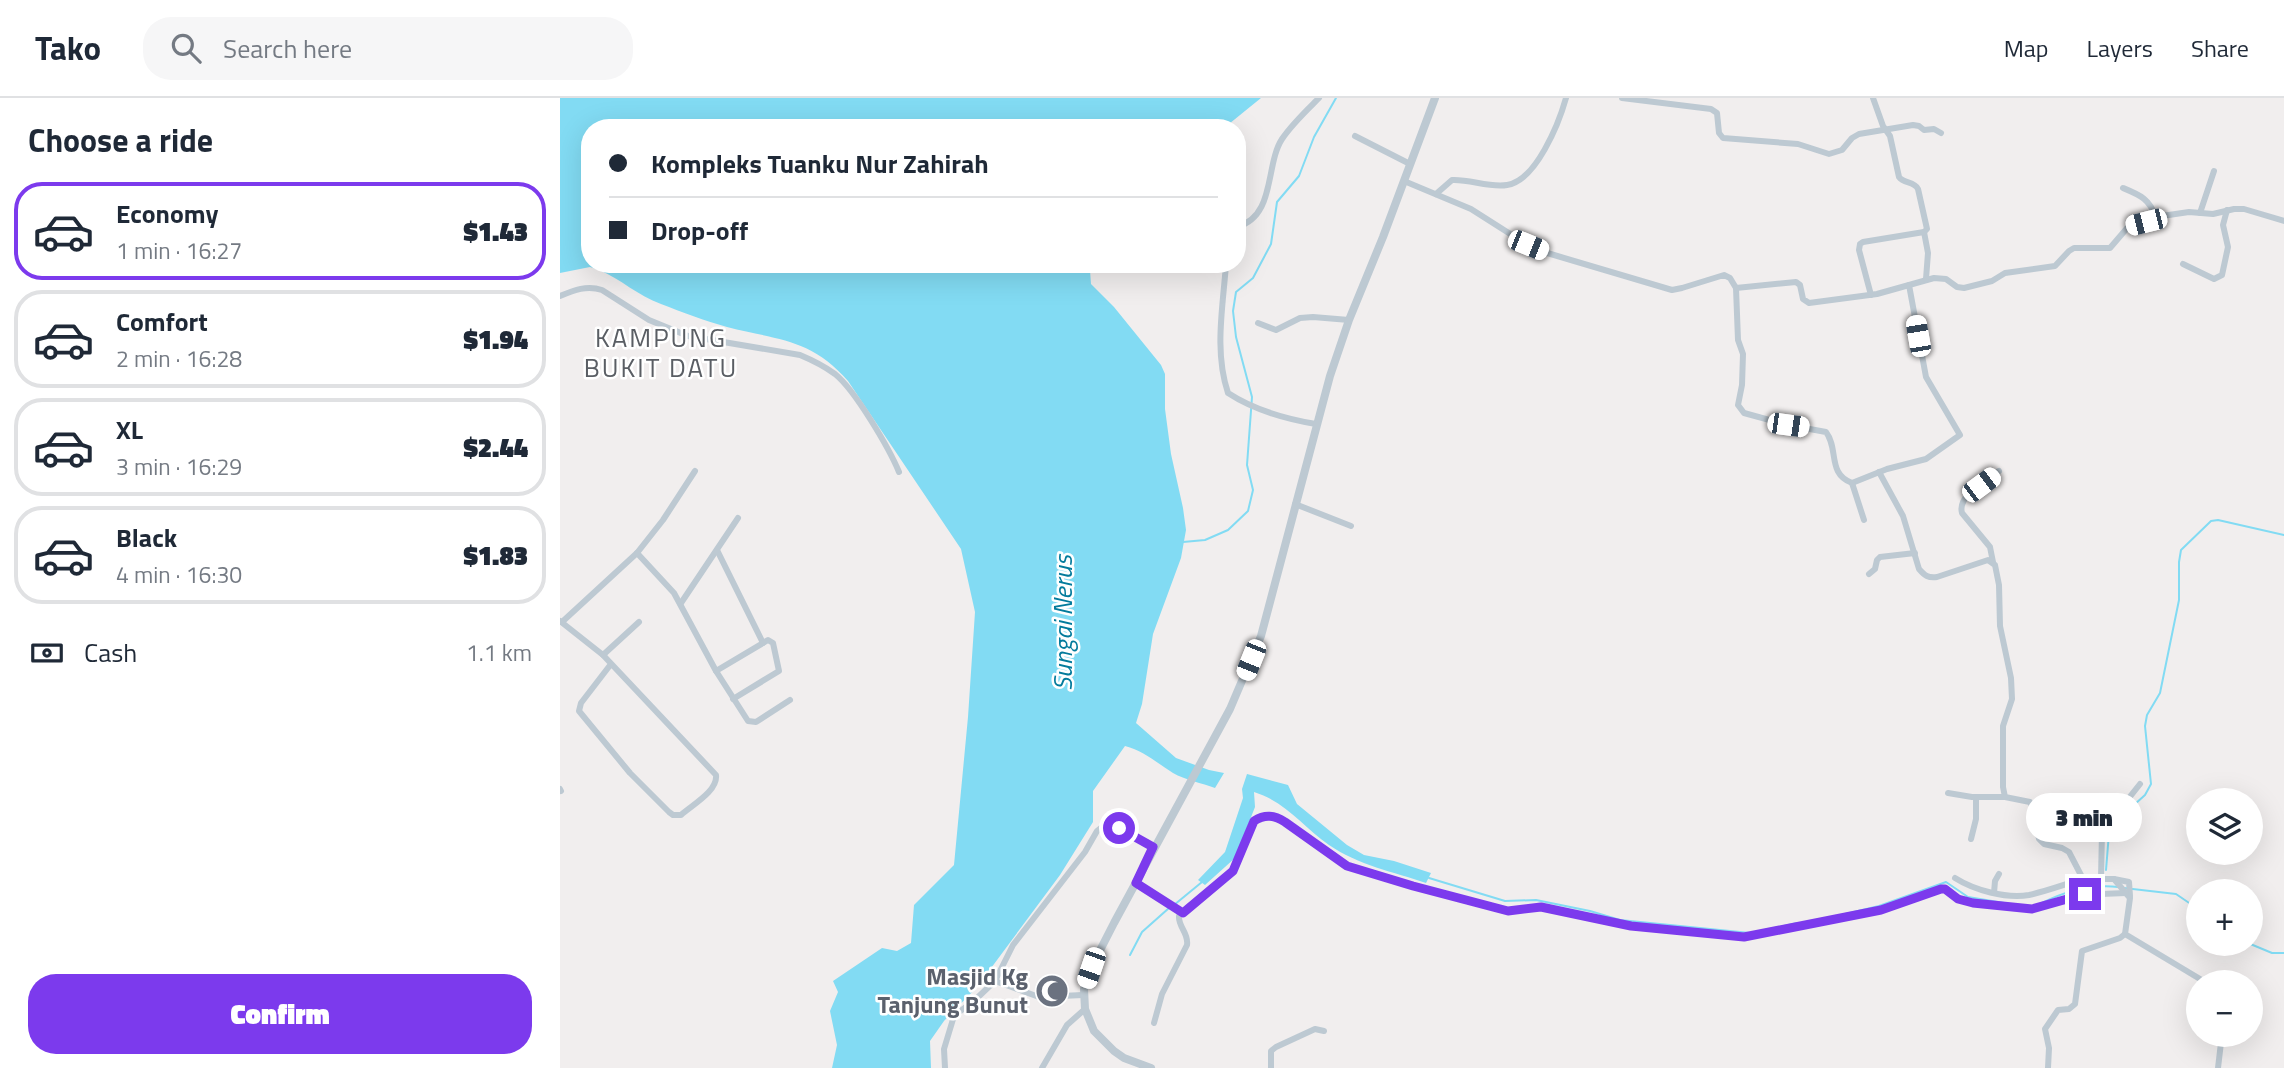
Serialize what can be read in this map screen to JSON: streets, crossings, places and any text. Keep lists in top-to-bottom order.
{
  "districts": ["KAMPUNG BUKIT DATU"],
  "water": ["Sungai Nerus"],
  "places": {
    "mosque": ["Masjid Kg Tanjung Bunut"]
  },
  "page": {
    "header": "Tako",
    "search": "Search here",
    "nav": ["Map", "Layers", "Share"],
    "heading": "Choose a ride",
    "banner": ["Kompleks Tuanku Nur Zahirah", "Drop-off"],
    "list": [
      {
        "name": "Economy",
        "note": "1 min · 16:27",
        "value": "$1.43"
      },
      {
        "name": "Comfort",
        "note": "2 min · 16:28",
        "value": "$1.94"
      },
      {
        "name": "XL",
        "note": "3 min · 16:29",
        "value": "$2.44"
      },
      {
        "name": "Black",
        "note": "4 min · 16:30",
        "value": "$1.83"
      }
    ],
    "pay": ["Cash", "1.1 km"],
    "map_buttons": ["+", "−"],
    "bubble": "3 min",
    "buttons": "Confirm"
  }
}
